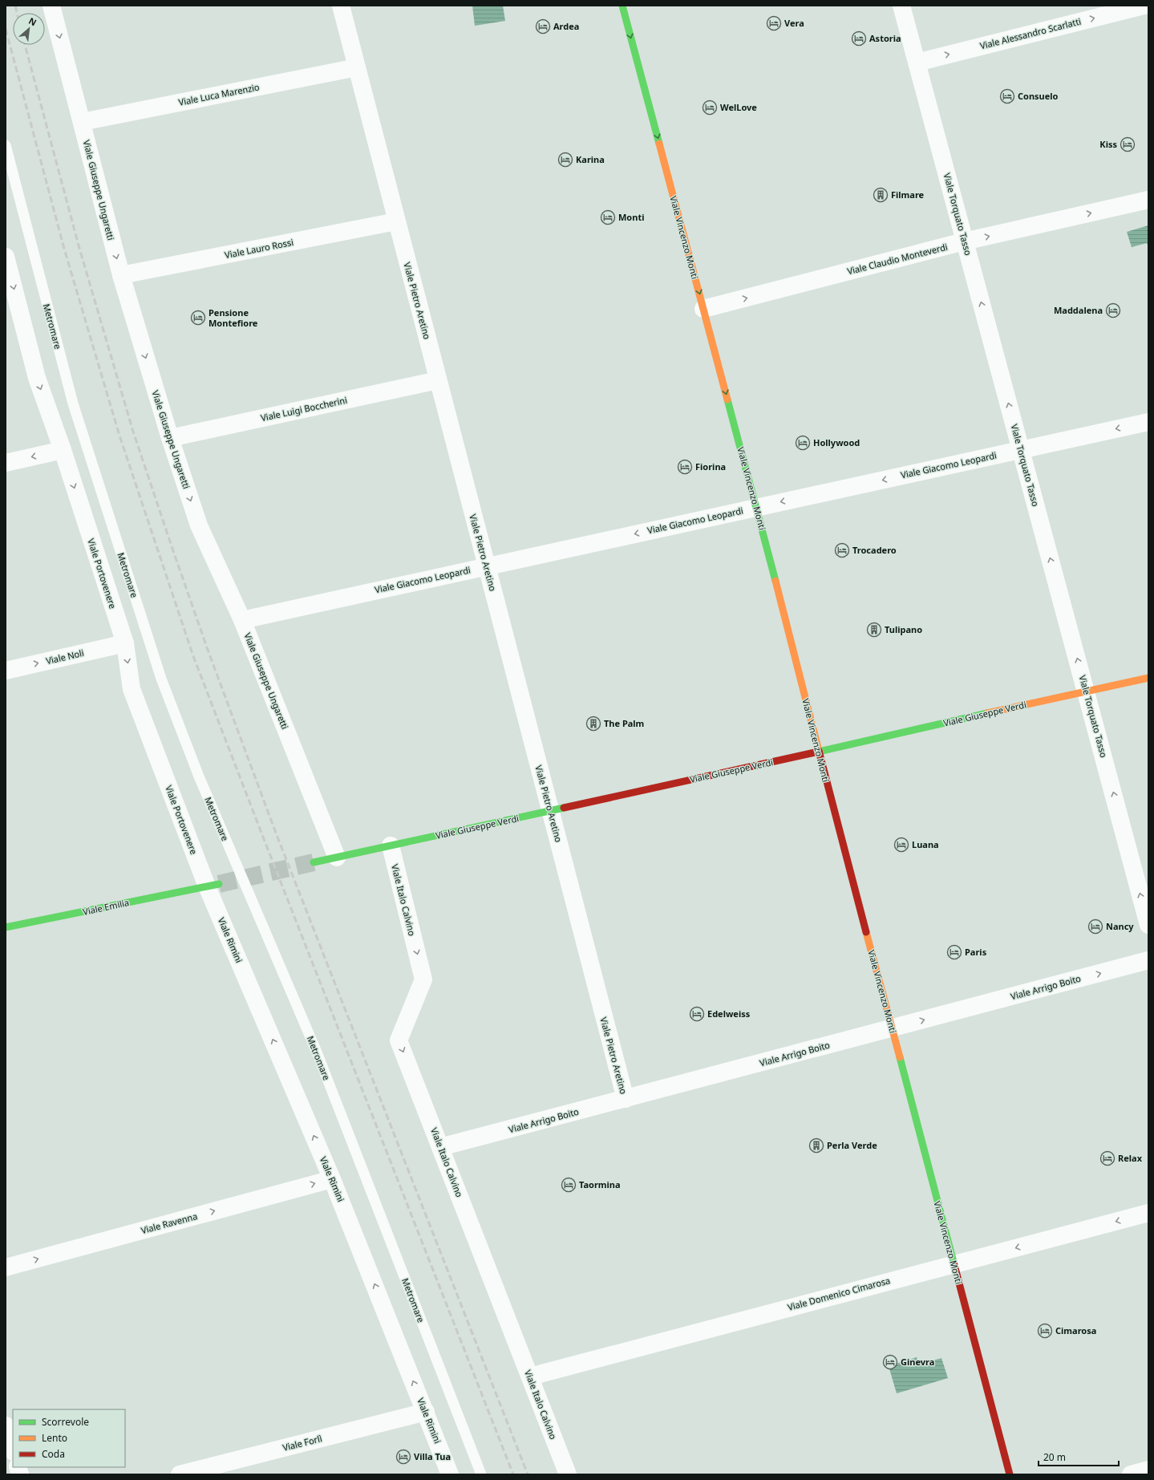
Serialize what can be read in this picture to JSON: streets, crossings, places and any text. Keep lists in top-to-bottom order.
{
  "streets": {
    "street": [
      "Viale Alessandro Scarlatti",
      "Viale Luca Marenzio",
      "Viale Giuseppe Ungaretti",
      "Viale Torquato Tasso",
      "Viale Vincenzo Monti",
      "Viale Lauro Rossi",
      "Viale Claudio Monteverdi",
      "Viale Pietro Aretino",
      "Viale Luigi Boccherini",
      "Viale Giacomo Leopardi",
      "Viale Portovenere",
      "Viale Noli",
      "Viale Giuseppe Verdi",
      "Viale Italo Calvino",
      "Viale Emilia",
      "Viale Rimini",
      "Viale Arrigo Boito",
      "Viale Ravenna",
      "Viale Domenico Cimarosa",
      "Viale Forlì"
    ],
    "lane": ["Metromare"]
  },
  "crossings": [
    ["Viale Alessandro Scarlatti", "Viale Torquato Tasso"],
    ["Viale Luca Marenzio", "Viale Giuseppe Ungaretti"],
    ["Viale Luca Marenzio", "Viale Pietro Aretino"],
    ["Viale Giuseppe Ungaretti", "Viale Lauro Rossi"],
    ["Viale Giuseppe Ungaretti", "Viale Luigi Boccherini"],
    ["Viale Giuseppe Ungaretti", "Viale Giacomo Leopardi"],
    ["Viale Giuseppe Ungaretti", "Viale Giuseppe Verdi"],
    ["Viale Torquato Tasso", "Viale Claudio Monteverdi"],
    ["Viale Torquato Tasso", "Viale Giacomo Leopardi"],
    ["Viale Torquato Tasso", "Viale Giuseppe Verdi"],
    ["Viale Vincenzo Monti", "Viale Claudio Monteverdi"],
    ["Viale Vincenzo Monti", "Viale Giacomo Leopardi"],
    ["Viale Vincenzo Monti", "Viale Giuseppe Verdi"],
    ["Viale Vincenzo Monti", "Viale Arrigo Boito"],
    ["Viale Vincenzo Monti", "Viale Domenico Cimarosa"],
    ["Viale Lauro Rossi", "Viale Pietro Aretino"],
    ["Viale Pietro Aretino", "Viale Luigi Boccherini"],
    ["Viale Pietro Aretino", "Viale Giacomo Leopardi"],
    ["Viale Pietro Aretino", "Viale Giuseppe Verdi"],
    ["Viale Pietro Aretino", "Viale Arrigo Boito"],
    ["Viale Portovenere", "Viale Noli"],
    ["Viale Portovenere", "Viale Emilia"],
    ["Viale Portovenere", "Viale Rimini"],
    ["Viale Giuseppe Verdi", "Viale Italo Calvino"],
    ["Viale Italo Calvino", "Viale Arrigo Boito"],
    ["Viale Italo Calvino", "Viale Domenico Cimarosa"],
    ["Viale Emilia", "Viale Rimini"],
    ["Viale Rimini", "Viale Ravenna"],
    ["Viale Rimini", "Viale Forlì"]
  ],
  "one_way": [
    "Viale Alessandro Scarlatti",
    "Viale Giuseppe Ungaretti",
    "Viale Torquato Tasso",
    "Viale Claudio Monteverdi",
    "Viale Giacomo Leopardi",
    "Viale Portovenere",
    "Viale Noli",
    "Viale Italo Calvino",
    "Viale Rimini",
    "Viale Arrigo Boito",
    "Viale Ravenna"
  ],
  "places": {
    "hotel": [
      "Vera",
      "Ardea",
      "Astoria",
      "Consuelo",
      "WelLove",
      "Kiss",
      "Karina",
      "Monti",
      "Maddalena",
      "Pensione Montefiore",
      "Hollywood",
      "Fiorina",
      "Trocadero",
      "Luana",
      "Nancy",
      "Paris",
      "Edelweiss",
      "Relax",
      "Taormina",
      "Cimarosa",
      "Ginevra",
      "Villa Tua"
    ],
    "building": [
      "Filmare",
      "Tulipano",
      "The Palm",
      "Perla Verde"
    ]
  },
  "legend": ["Scorrevole", "Lento", "Coda"],
  "scale_bar": "20 m",
  "north": "top right"
}
